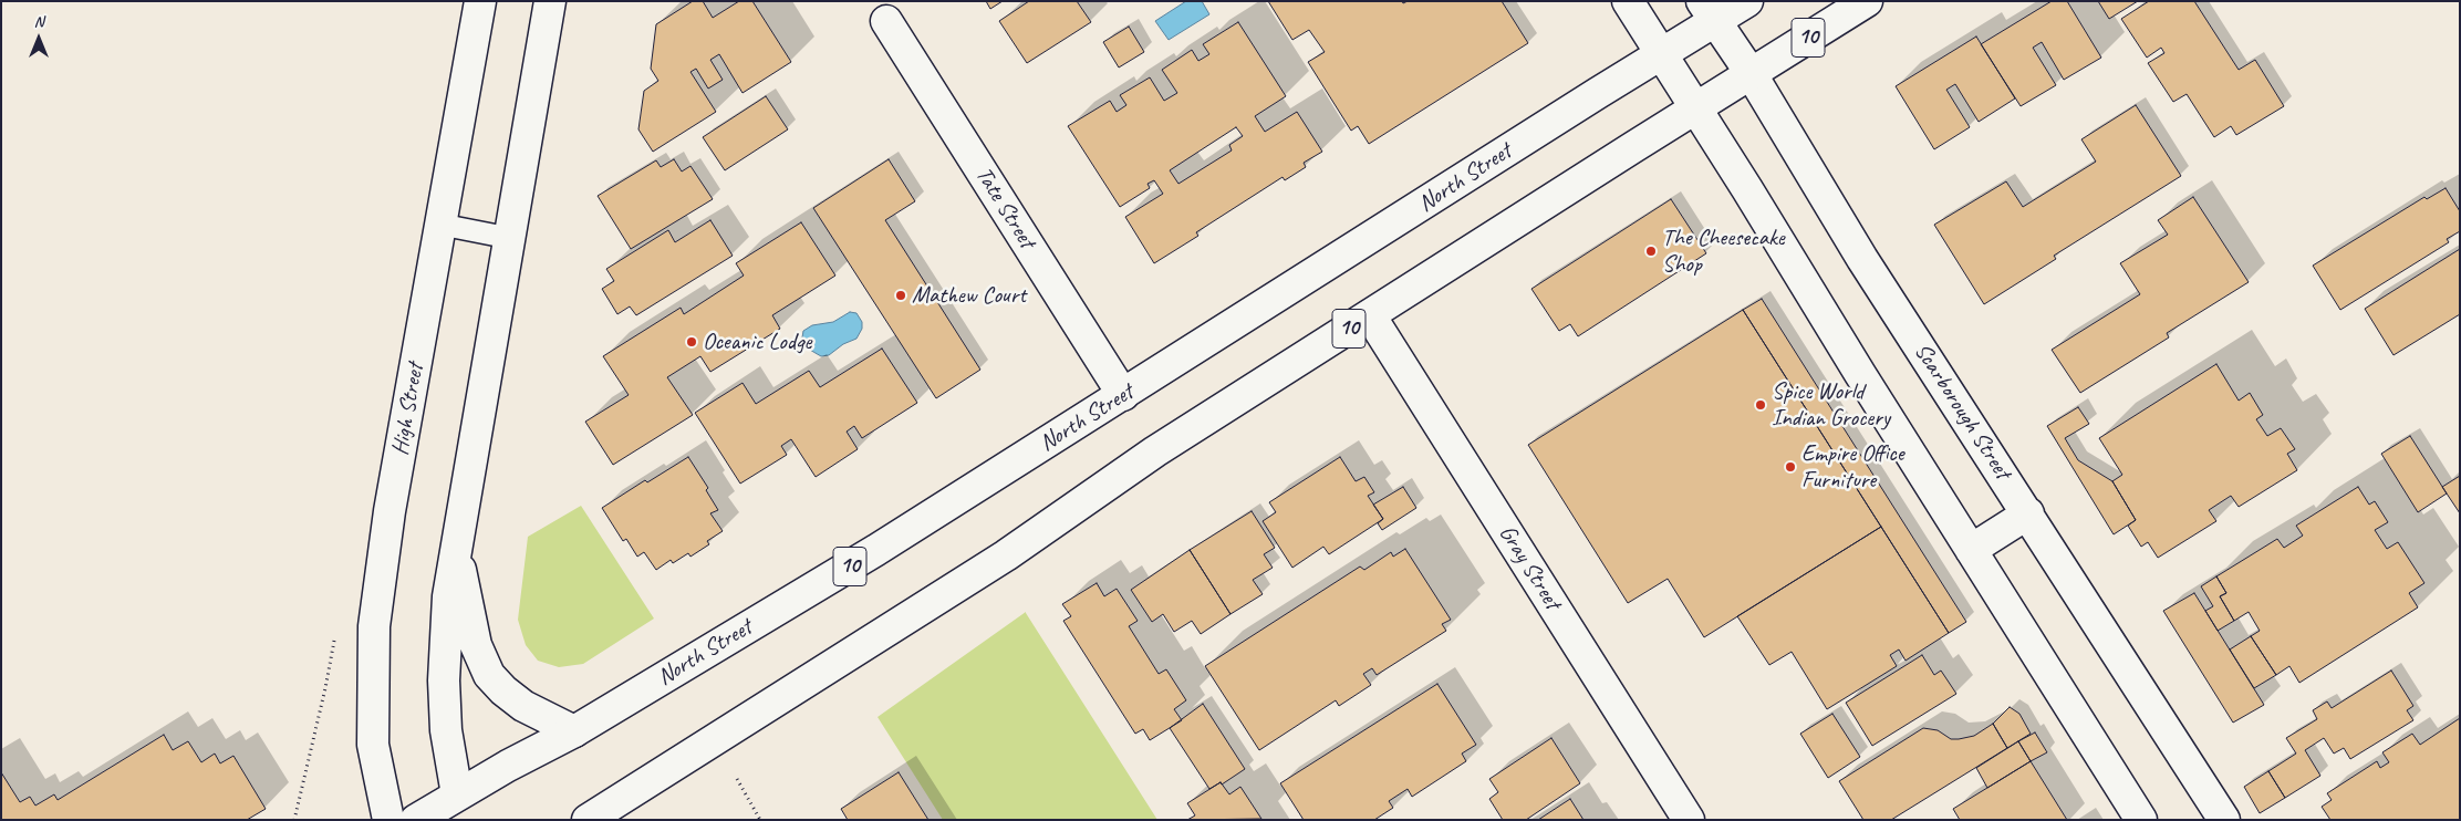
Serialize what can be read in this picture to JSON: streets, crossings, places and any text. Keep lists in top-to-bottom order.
{
  "streets": {
    "main road": [
      "10",
      "North Street",
      "Tate Street",
      "High Street",
      "Scarborough Street",
      "Gray Street"
    ]
  },
  "crossings": [
    ["10", "Scarborough Street"],
    ["10", "Gray Street"],
    ["North Street", "Tate Street"],
    ["North Street", "Scarborough Street"]
  ],
  "places": [
    "The Cheesecake Shop",
    "Mathew Court",
    "Oceanic Lodge",
    "Spice World Indian Grocery",
    "Empire Office Furniture"
  ],
  "north": "top"
}
